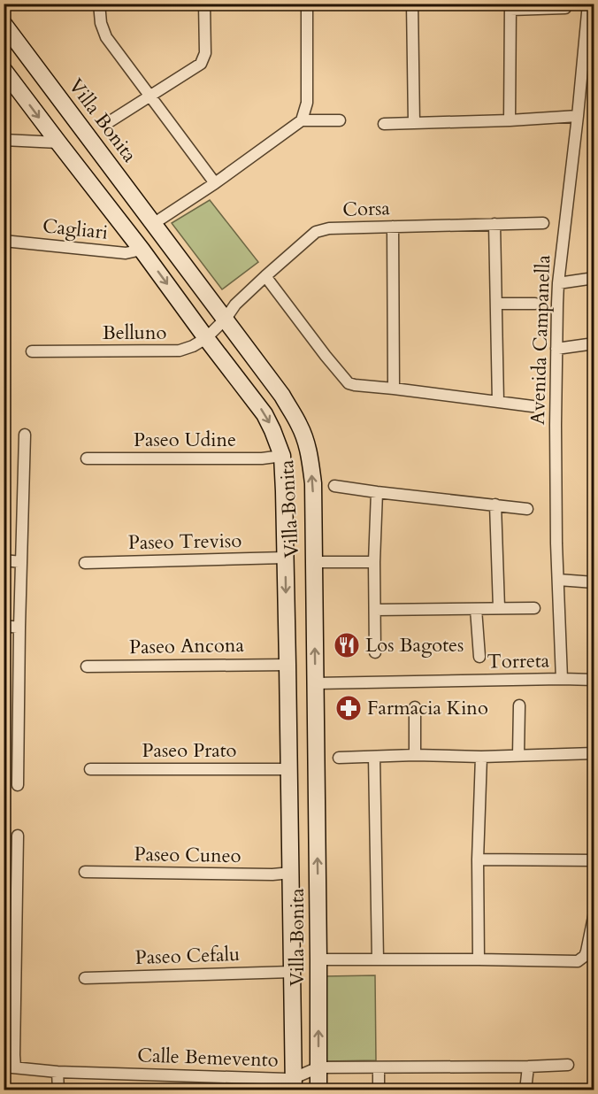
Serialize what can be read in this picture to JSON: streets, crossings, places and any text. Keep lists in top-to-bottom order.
{
  "streets": {
    "street": [
      "Villa Bonita",
      "Corsa",
      "Cagliari",
      "Belluno",
      "Avenida Campanella",
      "Paseo Udine",
      "Paseo Treviso",
      "Paseo Ancona",
      "Torreta",
      "Paseo Prato",
      "Paseo Cuneo",
      "Paseo Cefalu",
      "Calle Bemevento"
    ]
  },
  "crossings": [
    ["Villa Bonita", "Corsa"],
    ["Villa Bonita", "Cagliari"],
    ["Villa Bonita", "Belluno"],
    ["Villa Bonita", "Paseo Udine"],
    ["Villa Bonita", "Paseo Treviso"],
    ["Villa Bonita", "Paseo Ancona"],
    ["Villa Bonita", "Torreta"],
    ["Villa Bonita", "Paseo Prato"],
    ["Villa Bonita", "Paseo Cuneo"],
    ["Villa Bonita", "Paseo Cefalu"],
    ["Villa Bonita", "Calle Bemevento"],
    ["Corsa", "Belluno"],
    ["Avenida Campanella", "Torreta"]
  ],
  "places": {
    "restaurant": ["Los Bagotes"],
    "pharmacy": ["Farmacia Kino"]
  }
}
